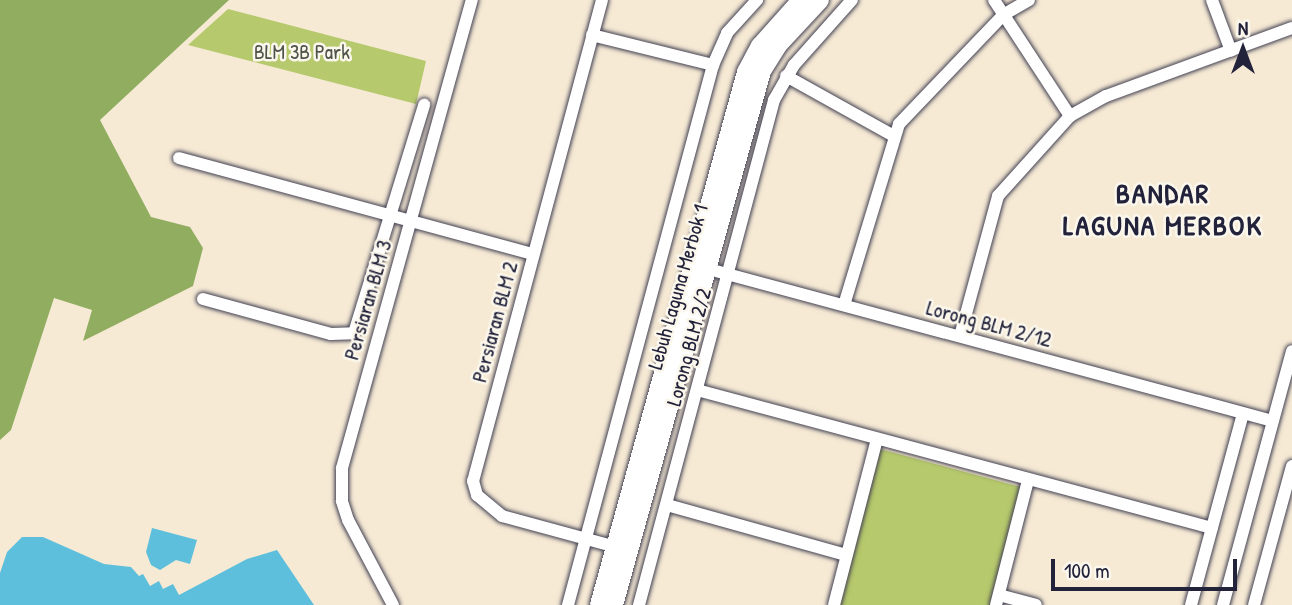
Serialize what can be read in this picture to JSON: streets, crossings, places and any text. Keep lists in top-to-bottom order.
{
  "streets": {
    "street": [
      "Lebuh Laguna Merbok 1",
      "Persiaran BLM 3",
      "Persiaran BLM 2",
      "Lorong BLM 2/12",
      "Lorong BLM 2/2"
    ]
  },
  "crossings": [
    ["Lebuh Laguna Merbok 1", "Persiaran BLM 2"],
    ["Lebuh Laguna Merbok 1", "Lorong BLM 2/12"],
    ["Lorong BLM 2/12", "Lorong BLM 2/2"]
  ],
  "districts": ["BANDAR LAGUNA MERBOK"],
  "parks": ["BLM 3B Park"],
  "scale_bar": "100 m",
  "north": "top"
}
